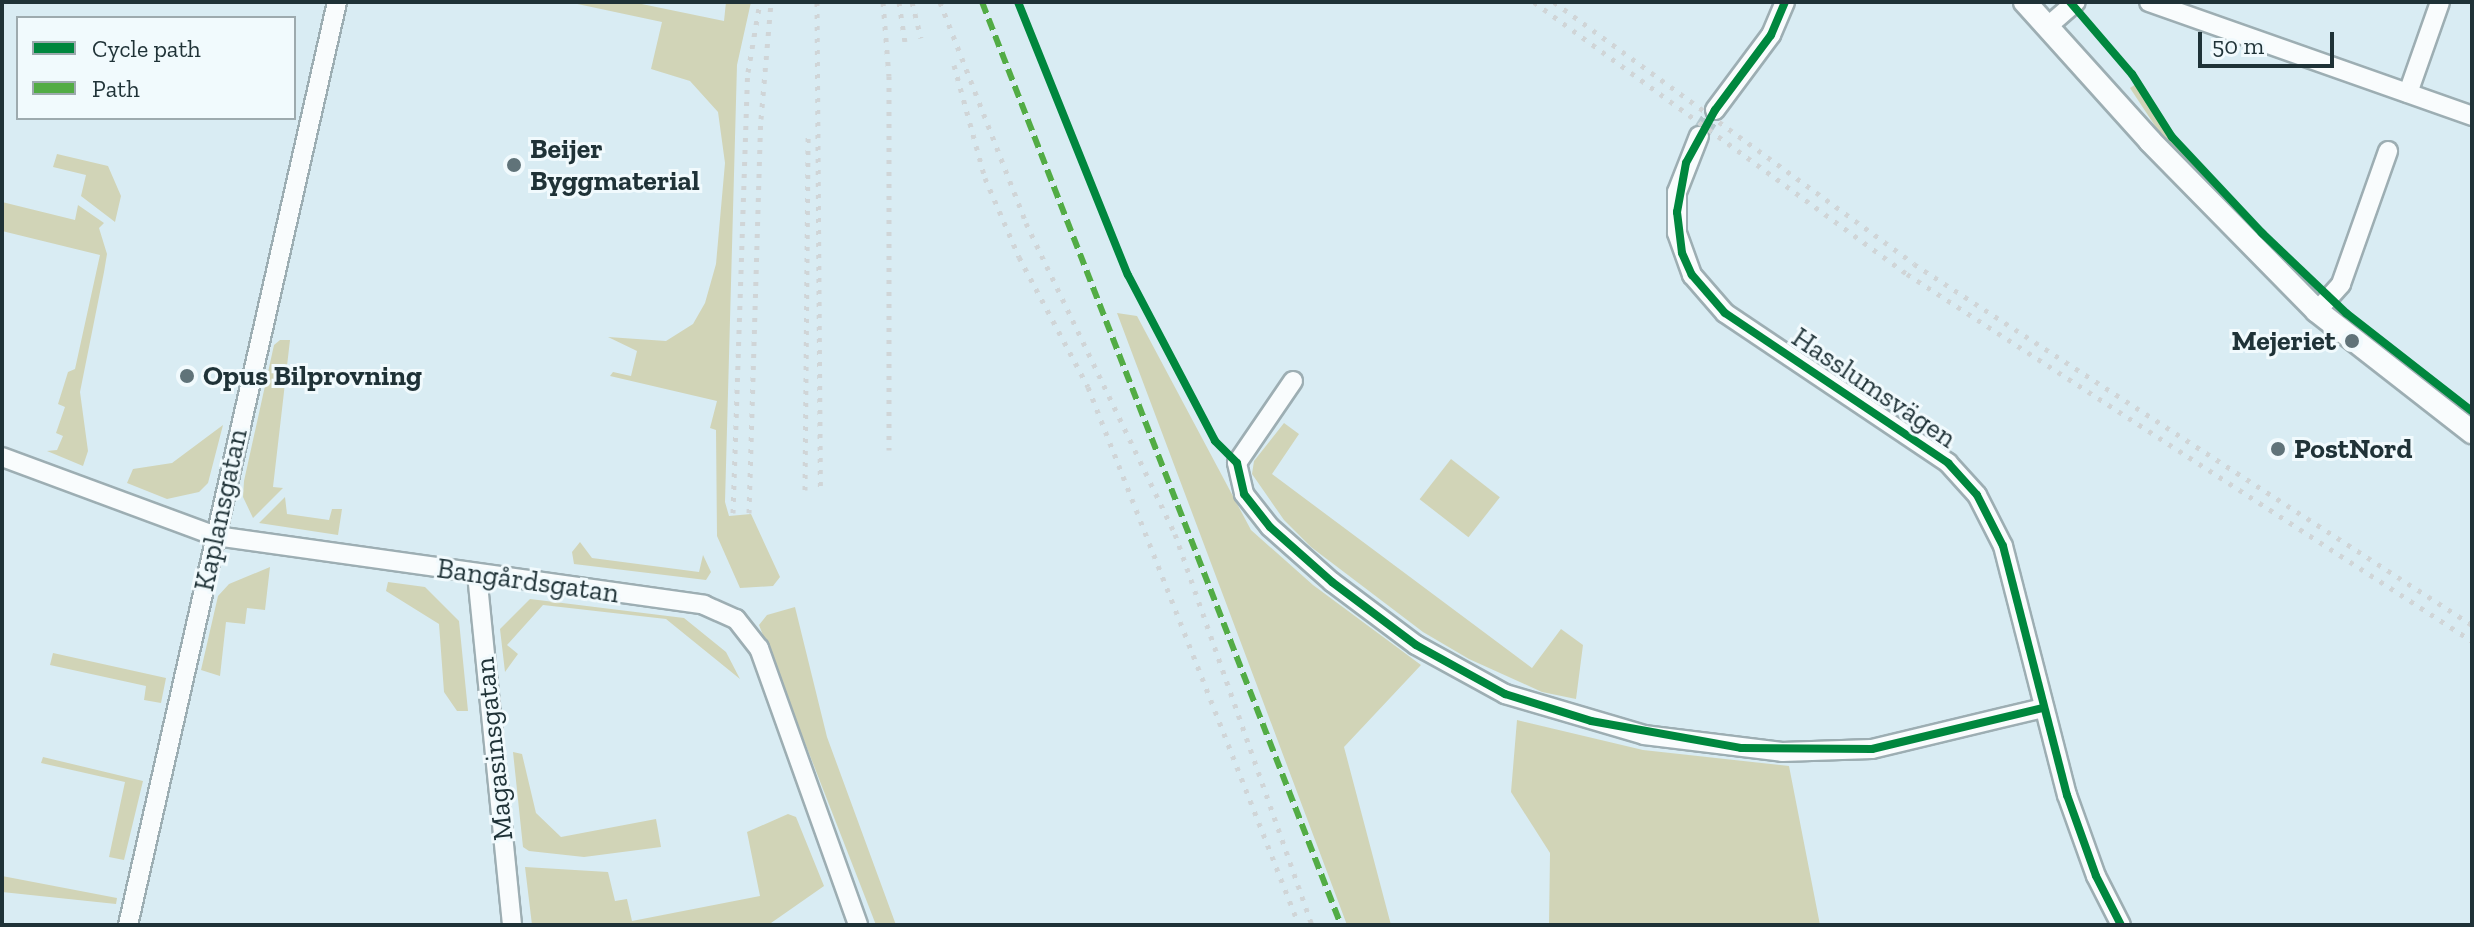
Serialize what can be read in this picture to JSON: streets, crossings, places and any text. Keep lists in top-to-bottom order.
{
  "streets": {
    "street": [
      "Hasslumsvägen",
      "Kaplansgatan",
      "Bangårdsgatan",
      "Magasinsgatan"
    ]
  },
  "crossings": [
    ["Kaplansgatan", "Bangårdsgatan"],
    ["Bangårdsgatan", "Magasinsgatan"]
  ],
  "places": [
    "Beijer Byggmaterial",
    "Mejeriet",
    "Opus Bilprovning",
    "PostNord"
  ],
  "legend": ["Cycle path", "Path"],
  "scale_bar": "50 m"
}
